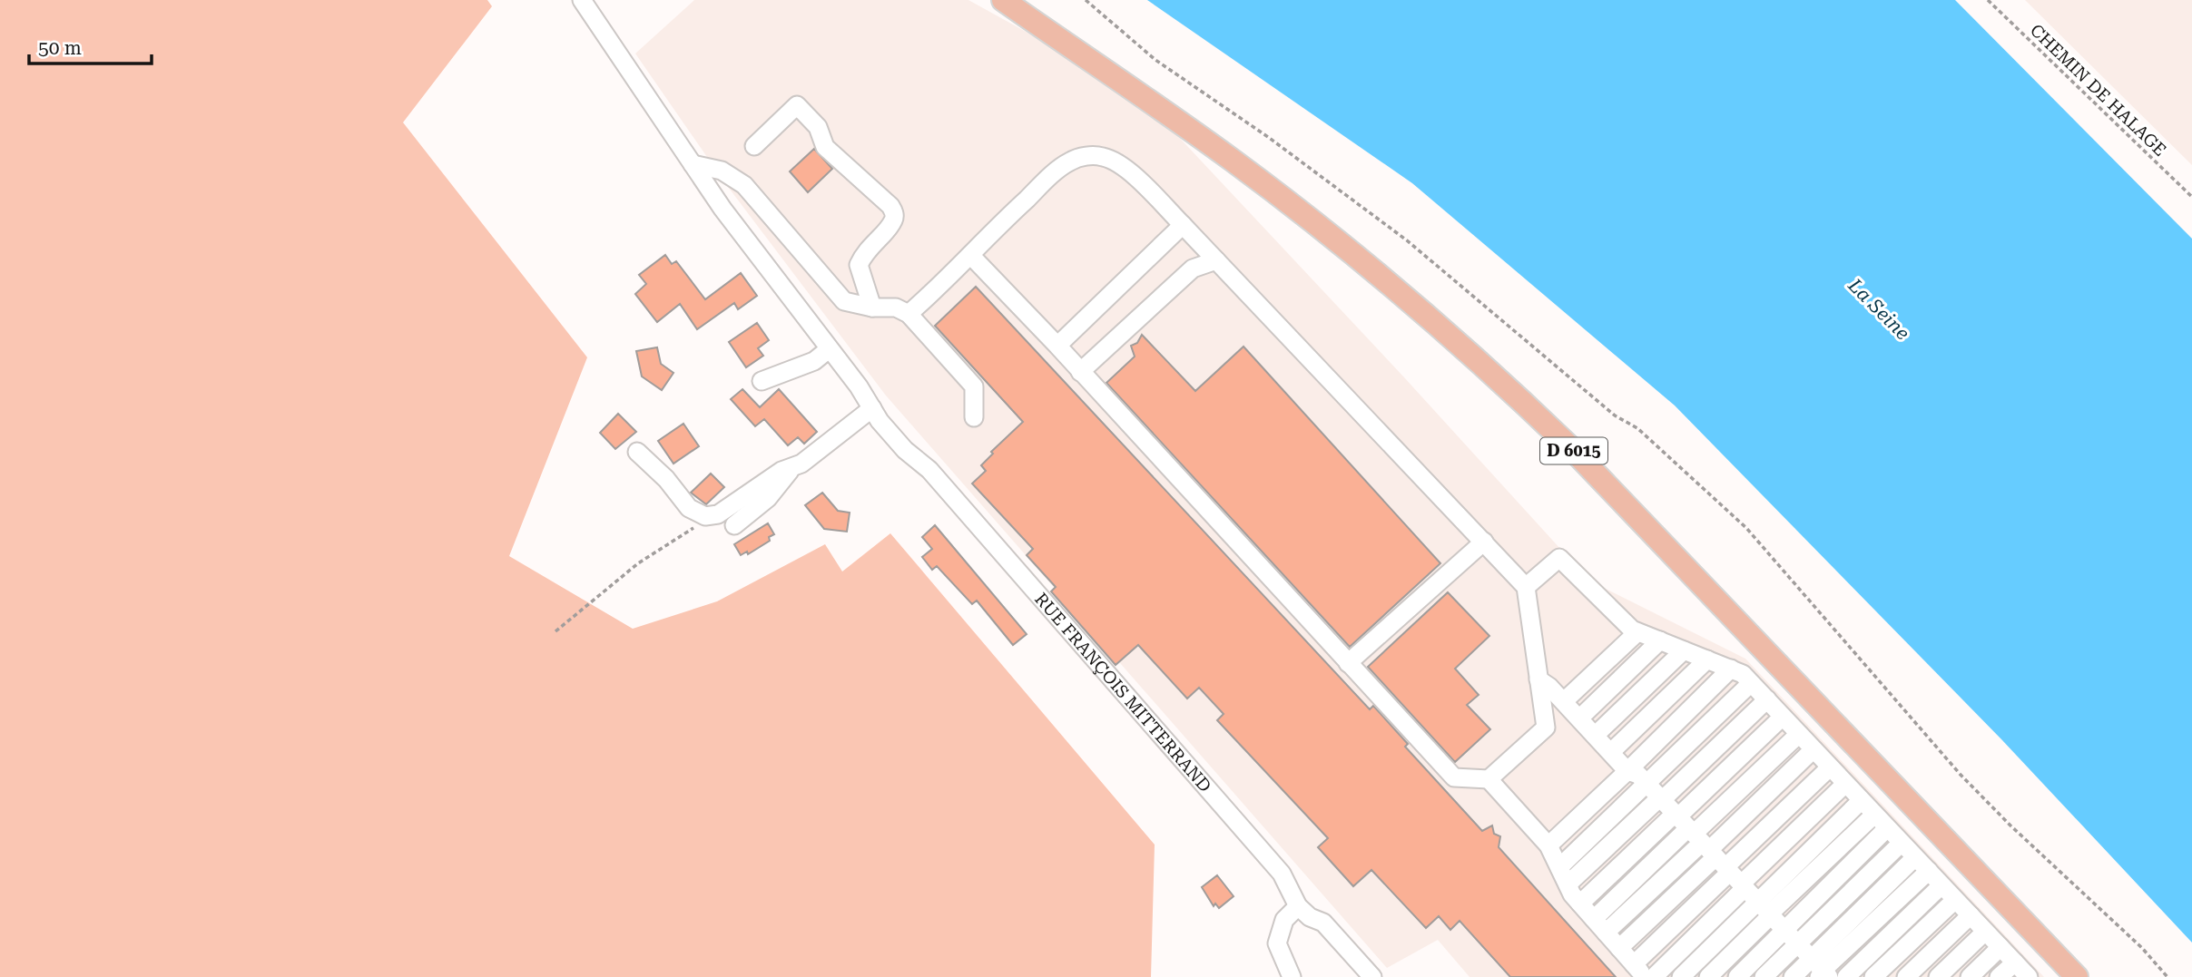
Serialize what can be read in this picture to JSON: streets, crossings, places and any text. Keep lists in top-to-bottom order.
{
  "streets": {
    "main road": ["D 6015"],
    "street": ["RUE FRANÇOIS MITTERRAND"],
    "path": ["CHEMIN DE HALAGE"]
  },
  "water": ["La Seine"],
  "scale_bar": "50 m"
}
